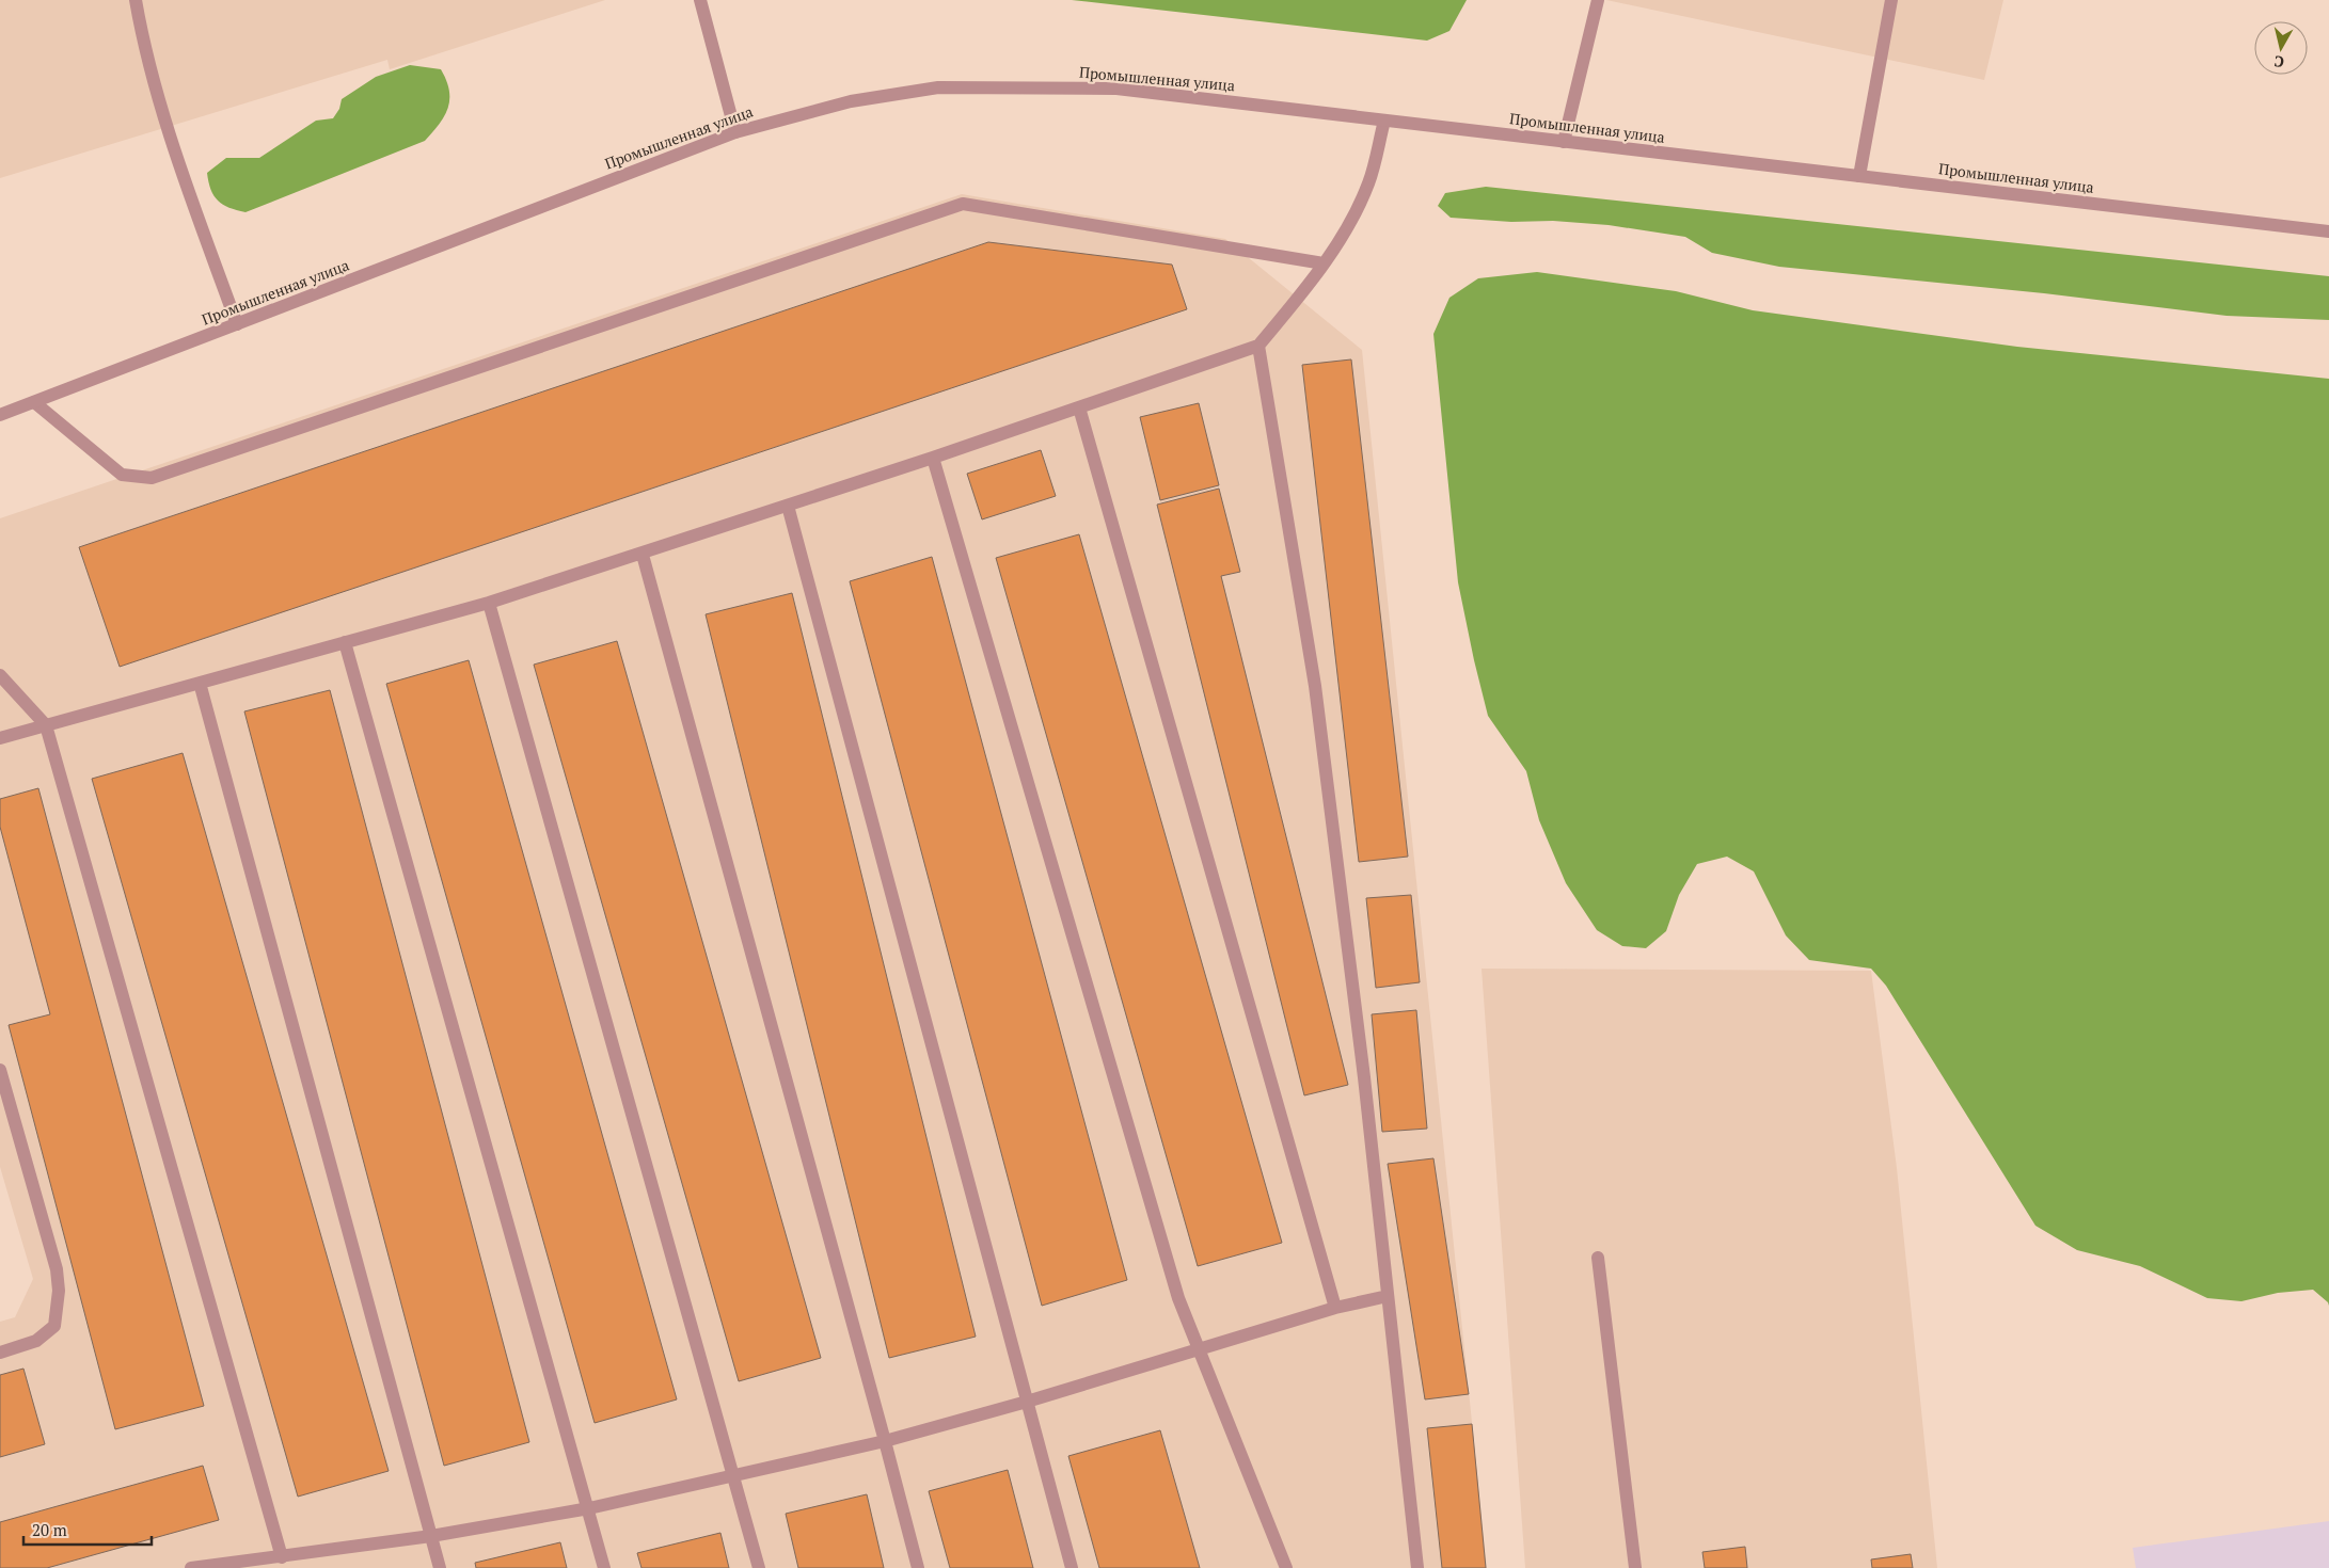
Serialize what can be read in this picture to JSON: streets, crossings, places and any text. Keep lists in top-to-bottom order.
{
  "streets": {
    "street": ["Промышленная улица"]
  },
  "scale_bar": "20 m",
  "north": "bottom"
}
